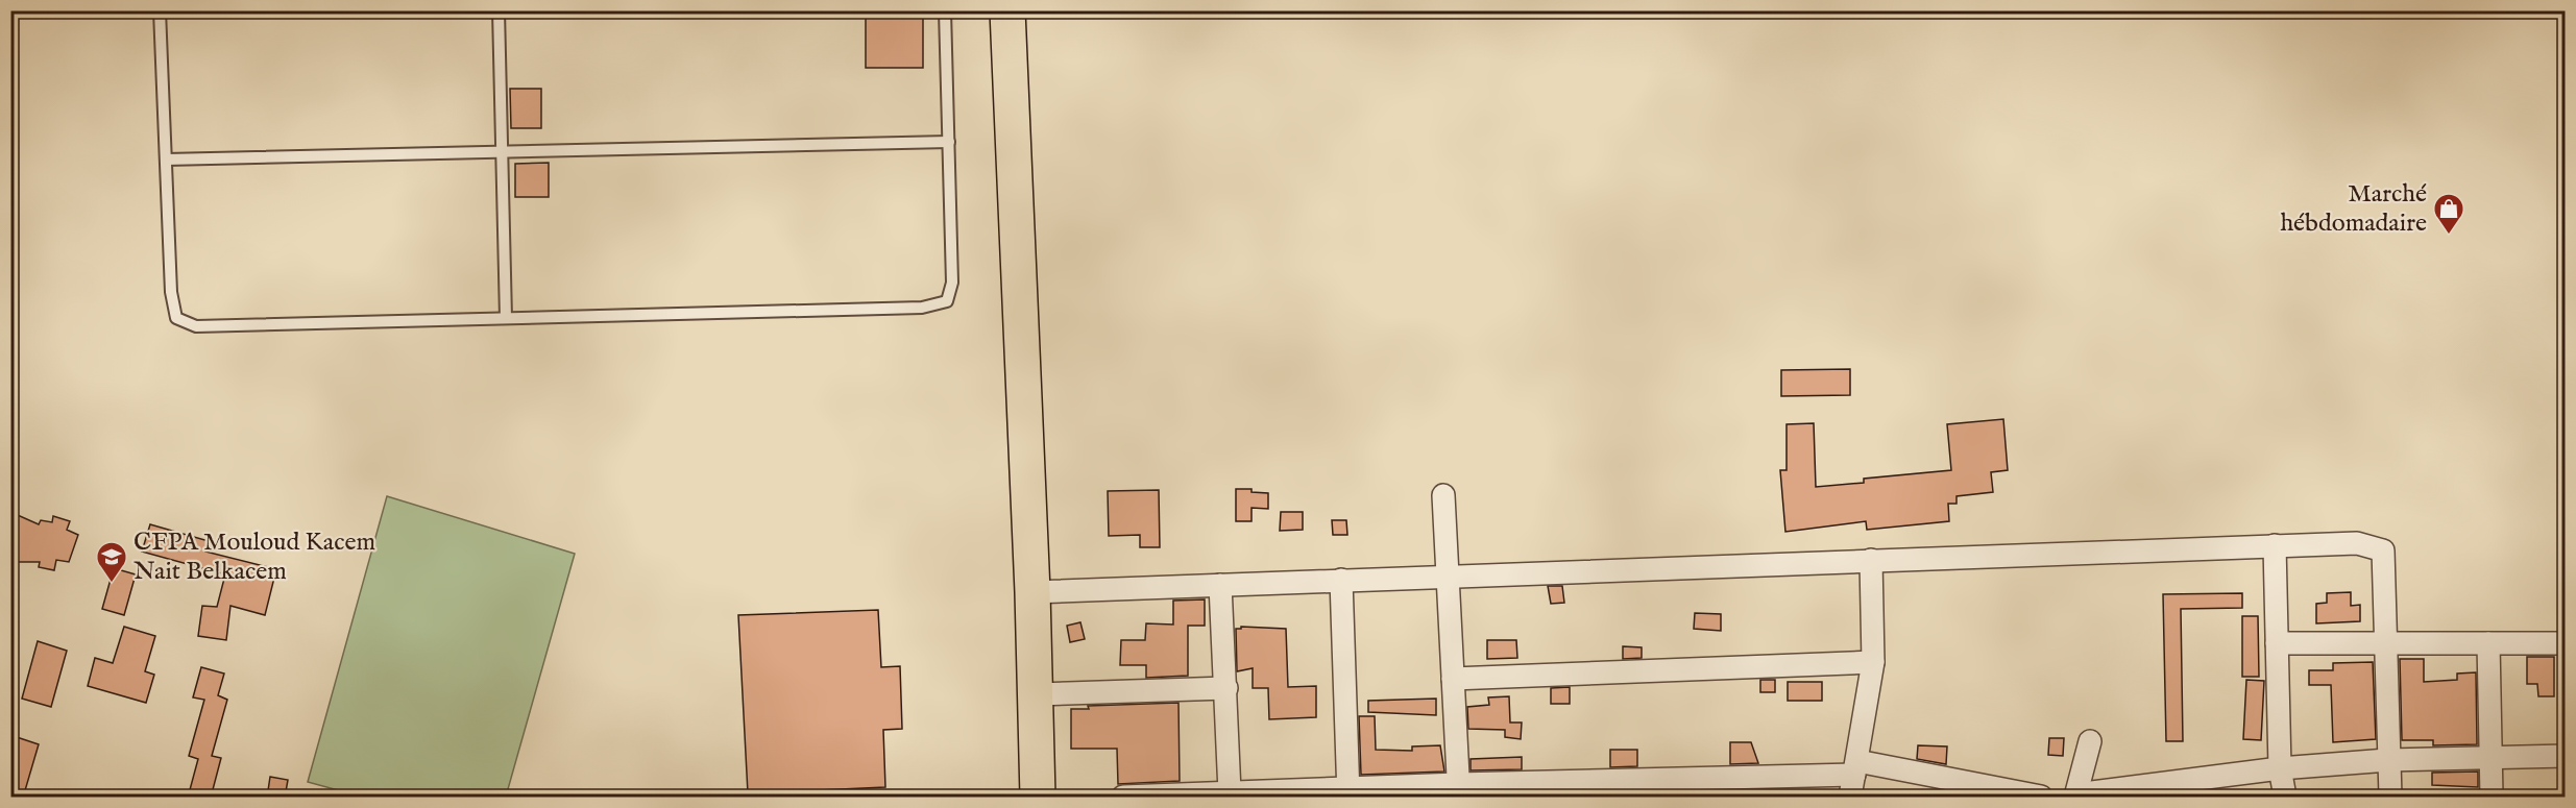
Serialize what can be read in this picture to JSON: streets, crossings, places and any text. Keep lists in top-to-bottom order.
{
  "places": {
    "shop": ["Marché hébdomadaire"],
    "school or university": ["CFPA Mouloud Kacem Nait Belkacem"]
  }
}
